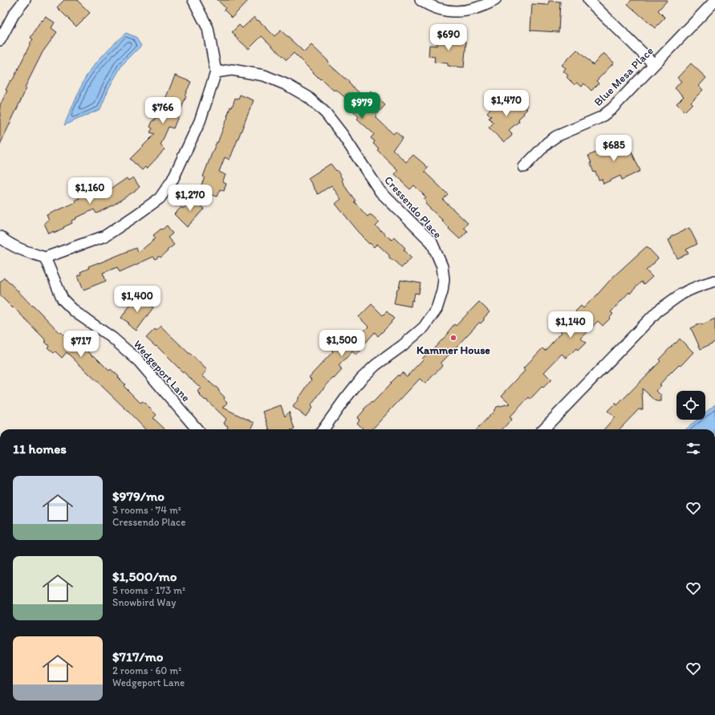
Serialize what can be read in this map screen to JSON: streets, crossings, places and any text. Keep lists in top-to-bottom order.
{
  "streets": {
    "street": ["Blue Mesa Place", "Cressendo Place", "Wedgeport Lane"]
  },
  "places": ["Kammer House"],
  "page": {
    "price": [
      "$690",
      "$1,470",
      "$979",
      "$766",
      "$685",
      "$1,160",
      "$1,270",
      "$1,400",
      "$1,140",
      "$1,500",
      "$717"
    ],
    "heading": "11 homes",
    "list": [
      {
        "name": "$979/mo",
        "note": "3 rooms · 74 m² · Cressendo Place"
      },
      {
        "name": "$1,500/mo",
        "note": "5 rooms · 173 m² · Snowbird Way"
      },
      {
        "name": "$717/mo",
        "note": "2 rooms · 60 m² · Wedgeport Lane"
      }
    ]
  }
}
